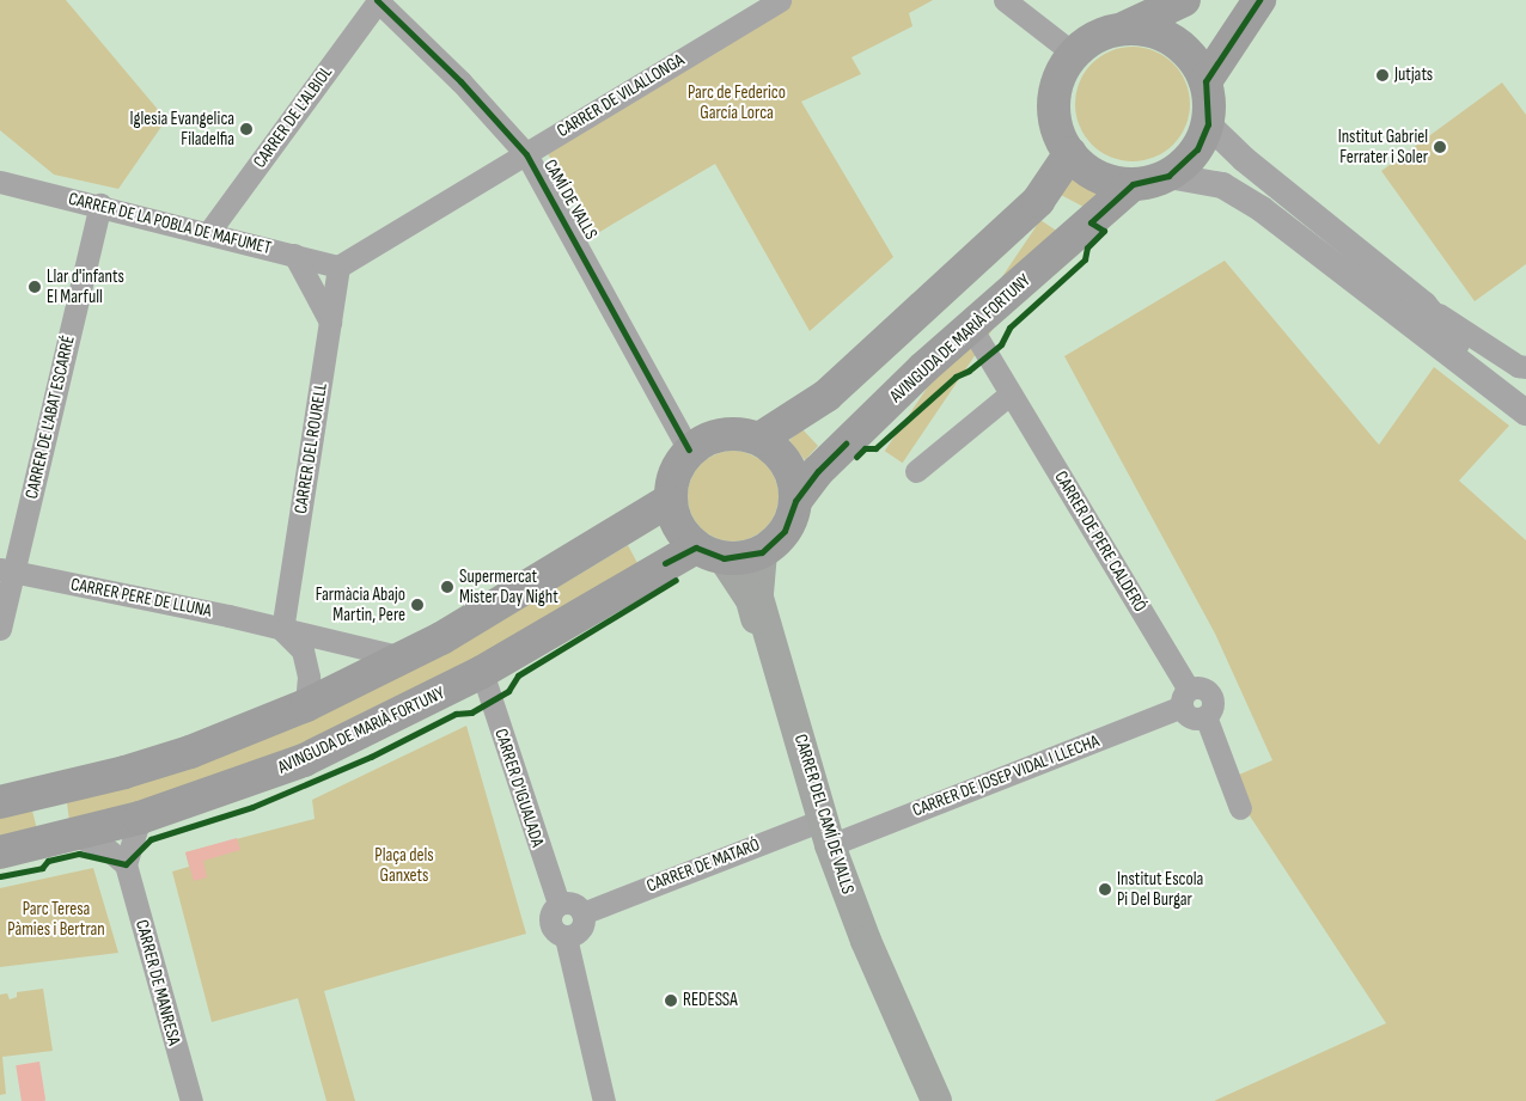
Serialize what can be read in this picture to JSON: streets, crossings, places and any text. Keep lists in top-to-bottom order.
{
  "streets": {
    "main road": ["AVINGUDA DE MARIÀ FORTUNY", "CARRER DEL CAMÍ DE VALLS"],
    "street": [
      "CARRER DE VILALLONGA",
      "CARRER DE L'ALBIOL",
      "CAMÍ DE VALLS",
      "CARRER DE LA POBLA DE MAFUMET",
      "CARRER DE L'ABAT ESCARRÉ",
      "CARRER DEL ROURELL",
      "CARRER DE PERE CALDERÓ",
      "CARRER PERE DE LLUNA",
      "CARRER DE JOSEP VIDAL I LLECHA",
      "CARRER D'IGUALADA",
      "CARRER DE MATARÓ",
      "CARRER DE MANRESA"
    ]
  },
  "crossings": [
    ["CARRER DE VILALLONGA", "CAMÍ DE VALLS"],
    ["CARRER DE VILALLONGA", "CARRER DE LA POBLA DE MAFUMET"],
    ["CARRER DE VILALLONGA", "CARRER DEL ROURELL"],
    ["CARRER DE L'ALBIOL", "CAMÍ DE VALLS"],
    ["CARRER DE L'ALBIOL", "CARRER DE LA POBLA DE MAFUMET"],
    ["CAMÍ DE VALLS", "AVINGUDA DE MARIÀ FORTUNY"],
    ["CAMÍ DE VALLS", "CARRER DEL CAMÍ DE VALLS"],
    ["CARRER DE LA POBLA DE MAFUMET", "CARRER DE L'ABAT ESCARRÉ"],
    ["CARRER DE LA POBLA DE MAFUMET", "CARRER DEL ROURELL"],
    ["AVINGUDA DE MARIÀ FORTUNY", "CARRER DE PERE CALDERÓ"],
    ["AVINGUDA DE MARIÀ FORTUNY", "CARRER D'IGUALADA"],
    ["AVINGUDA DE MARIÀ FORTUNY", "CARRER DEL CAMÍ DE VALLS"],
    ["CARRER DE L'ABAT ESCARRÉ", "CARRER PERE DE LLUNA"],
    ["CARRER DEL ROURELL", "CARRER PERE DE LLUNA"],
    ["CARRER DE PERE CALDERÓ", "CARRER DE JOSEP VIDAL I LLECHA"],
    ["CARRER DE JOSEP VIDAL I LLECHA", "CARRER DEL CAMÍ DE VALLS"],
    ["CARRER DE JOSEP VIDAL I LLECHA", "CARRER DE MATARÓ"],
    ["CARRER D'IGUALADA", "CARRER DE MATARÓ"],
    ["CARRER DEL CAMÍ DE VALLS", "CARRER DE MATARÓ"]
  ],
  "parks": ["Parc de Federico García Lorca", "Plaça dels Ganxets", "Parc Teresa Pàmies i Bertran"],
  "places": [
    "Jutjats",
    "Iglesia Evangelica Filadelfia",
    "Institut Gabriel Ferrater i Soler",
    "Llar d'infants El Marfull",
    "Supermercat Mister Day Night",
    "Farmàcia Abajo Martin, Pere",
    "Institut Escola Pi Del Burgar",
    "REDESSA"
  ]
}
